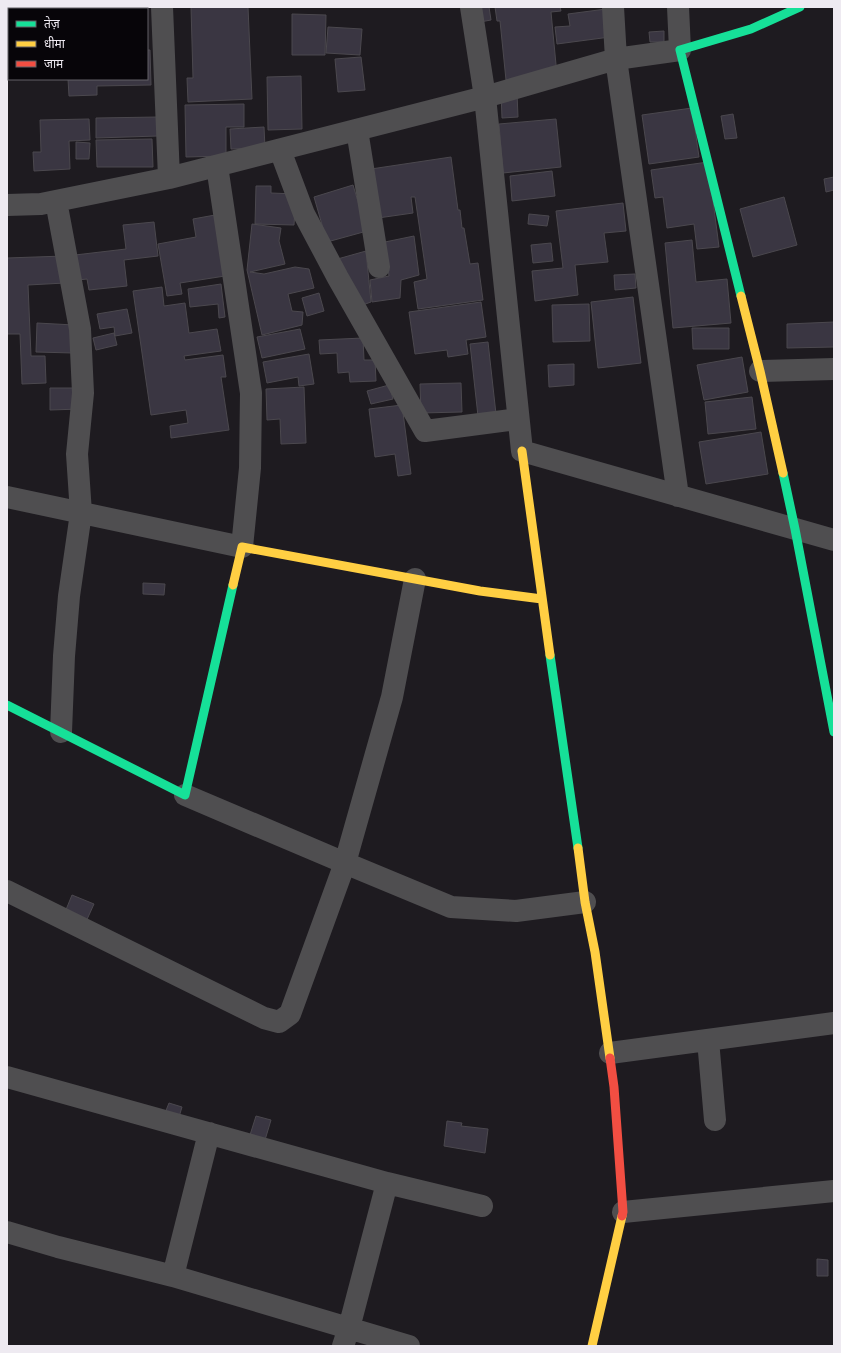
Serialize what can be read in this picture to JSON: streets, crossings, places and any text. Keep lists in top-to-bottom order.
{
  "legend": ["तेज़", "धीमा", "जाम"]
}
